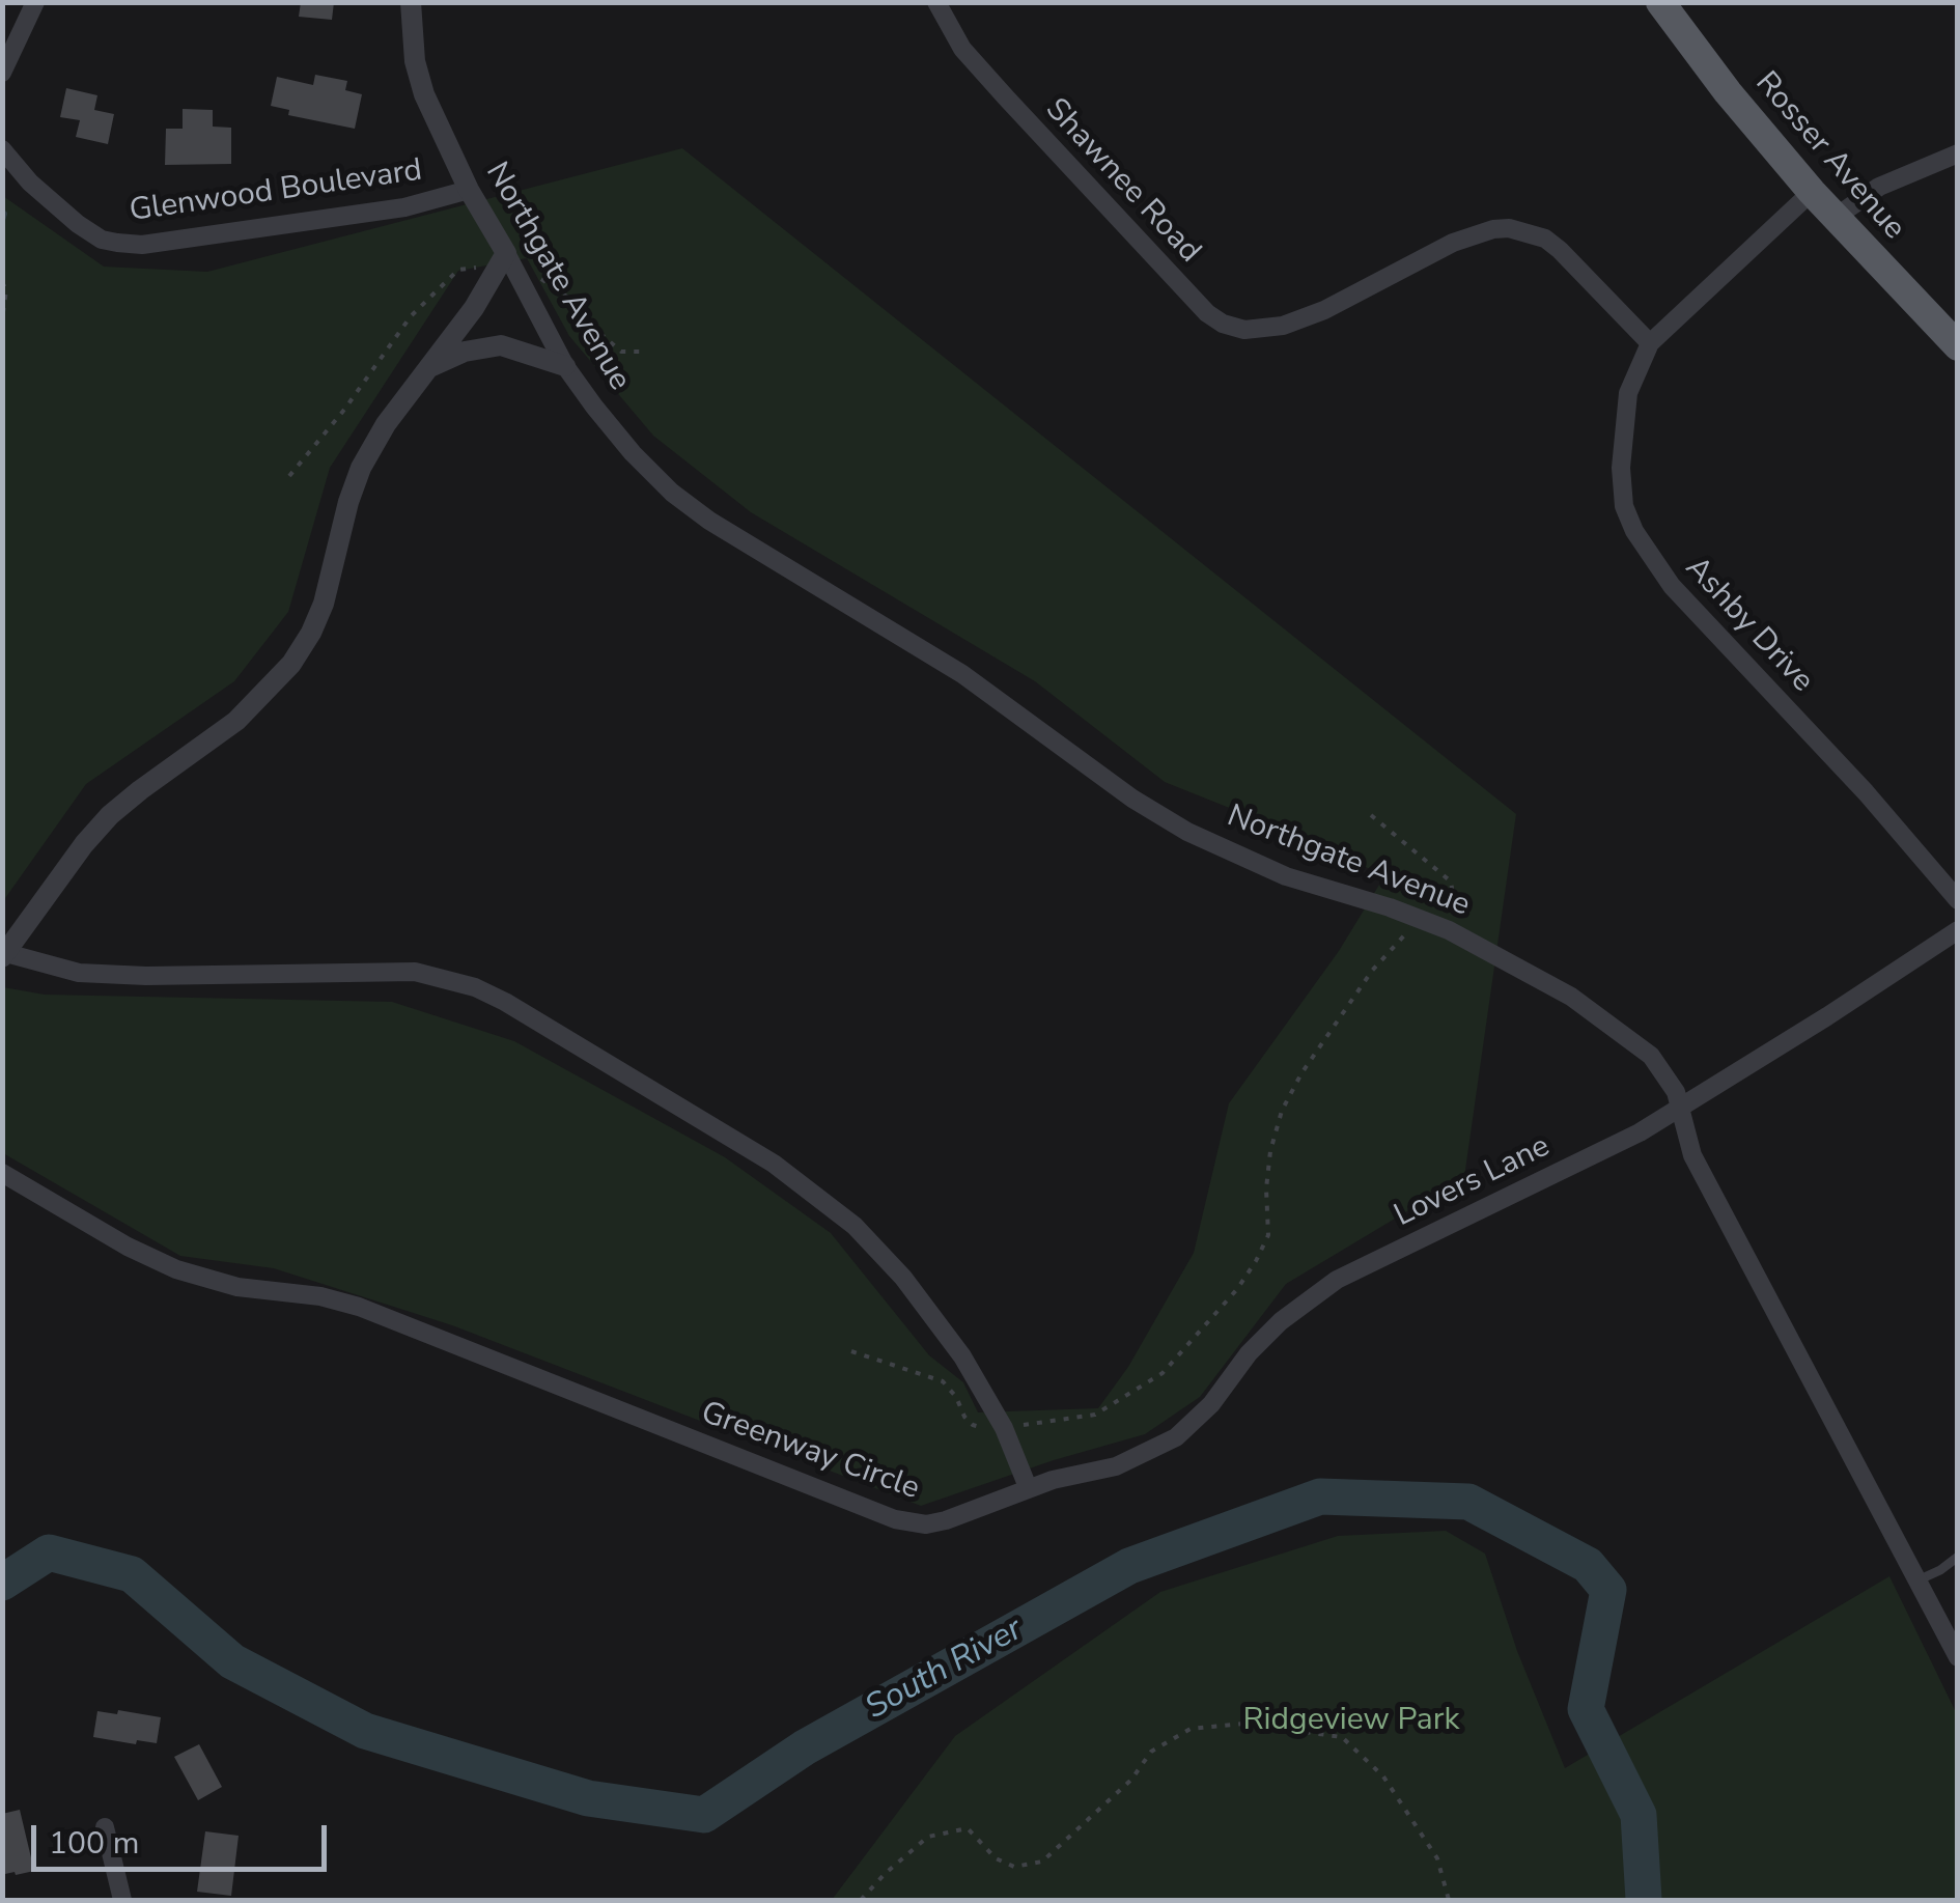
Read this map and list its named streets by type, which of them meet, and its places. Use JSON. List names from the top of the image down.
{
  "streets": {
    "main road": ["Rosser Avenue"],
    "street": [
      "Shawnee Road",
      "Glenwood Boulevard",
      "Northgate Avenue",
      "Ashby Drive",
      "Lovers Lane",
      "Greenway Circle"
    ]
  },
  "crossings": [
    ["Shawnee Road", "Ashby Drive"],
    ["Glenwood Boulevard", "Northgate Avenue"],
    ["Northgate Avenue", "Lovers Lane"],
    ["Lovers Lane", "Greenway Circle"]
  ],
  "water": ["South River"],
  "parks": ["Ridgeview Park"],
  "scale_bar": "100 m"
}
